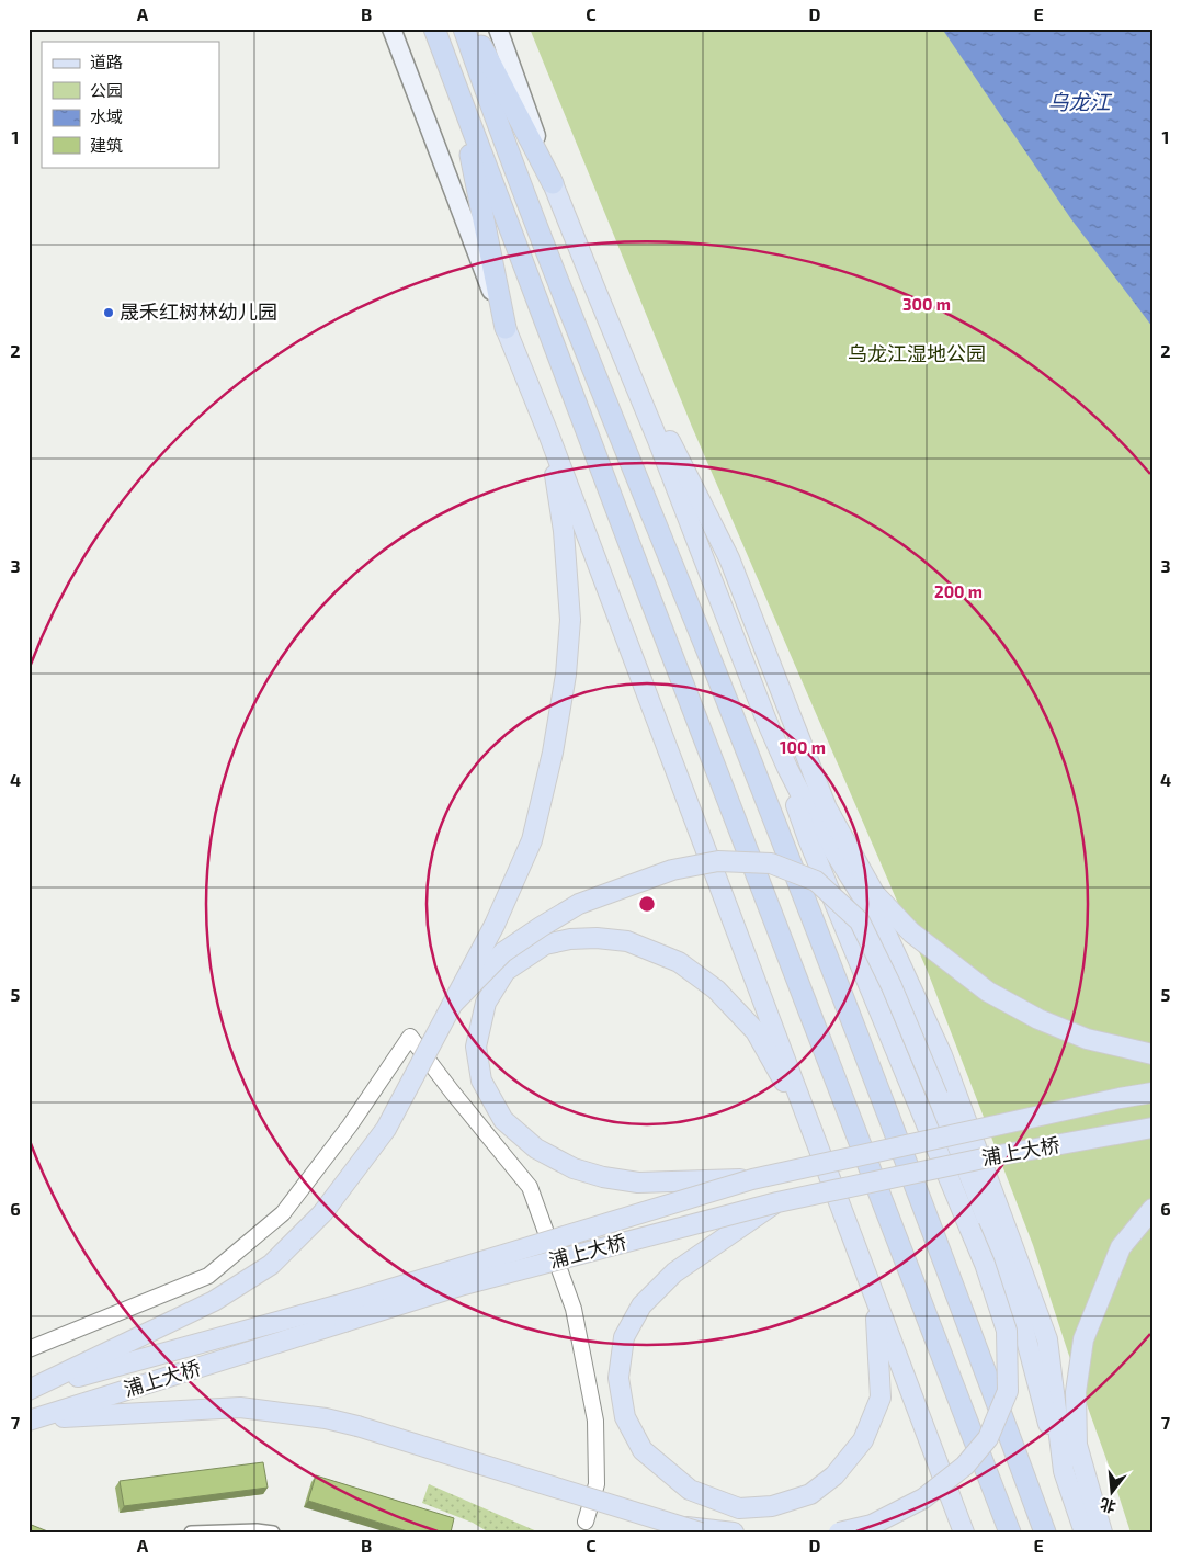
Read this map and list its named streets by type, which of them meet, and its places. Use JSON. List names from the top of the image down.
{
  "streets": {
    "main road": ["浦上大桥"]
  },
  "water": ["乌龙江"],
  "parks": ["乌龙江湿地公园"],
  "places": ["晟禾红树林幼儿园"],
  "legend": [
    "道路",
    "公园",
    "水域",
    "建筑"
  ],
  "north": "bottom",
  "grid": {
    "columns": [
      "A",
      "B",
      "C",
      "D",
      "E"
    ],
    "rows": [
      "1",
      "2",
      "3",
      "4",
      "5",
      "6",
      "7"
    ]
  },
  "rings": ["300 m", "200 m", "100 m"]
}
